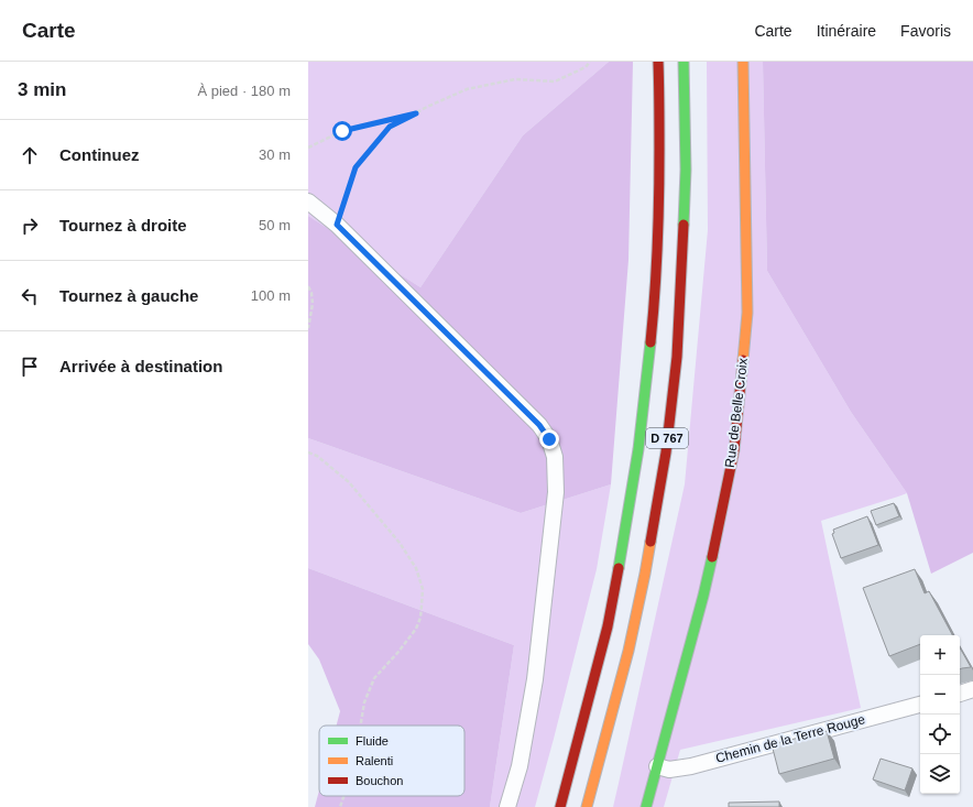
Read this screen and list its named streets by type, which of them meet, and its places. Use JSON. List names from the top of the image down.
{
  "streets": {
    "main road": ["Rue de Belle Croix", "D 767"],
    "street": ["Chemin de la Terre Rouge"]
  },
  "crossings": [
    ["Rue de Belle Croix", "Chemin de la Terre Rouge"]
  ],
  "legend": ["Fluide", "Ralenti", "Bouchon"],
  "page": {
    "header": "Carte",
    "nav": ["Carte", "Itinéraire", "Favoris"],
    "heading": ["3 min", "À pied · 180 m"],
    "list": [
      ["Continuez", "30 m"],
      ["Tournez à droite", "50 m"],
      ["Tournez à gauche", "100 m"],
      "Arrivée à destination"
    ],
    "map_buttons": ["+", "−"]
  }
}
